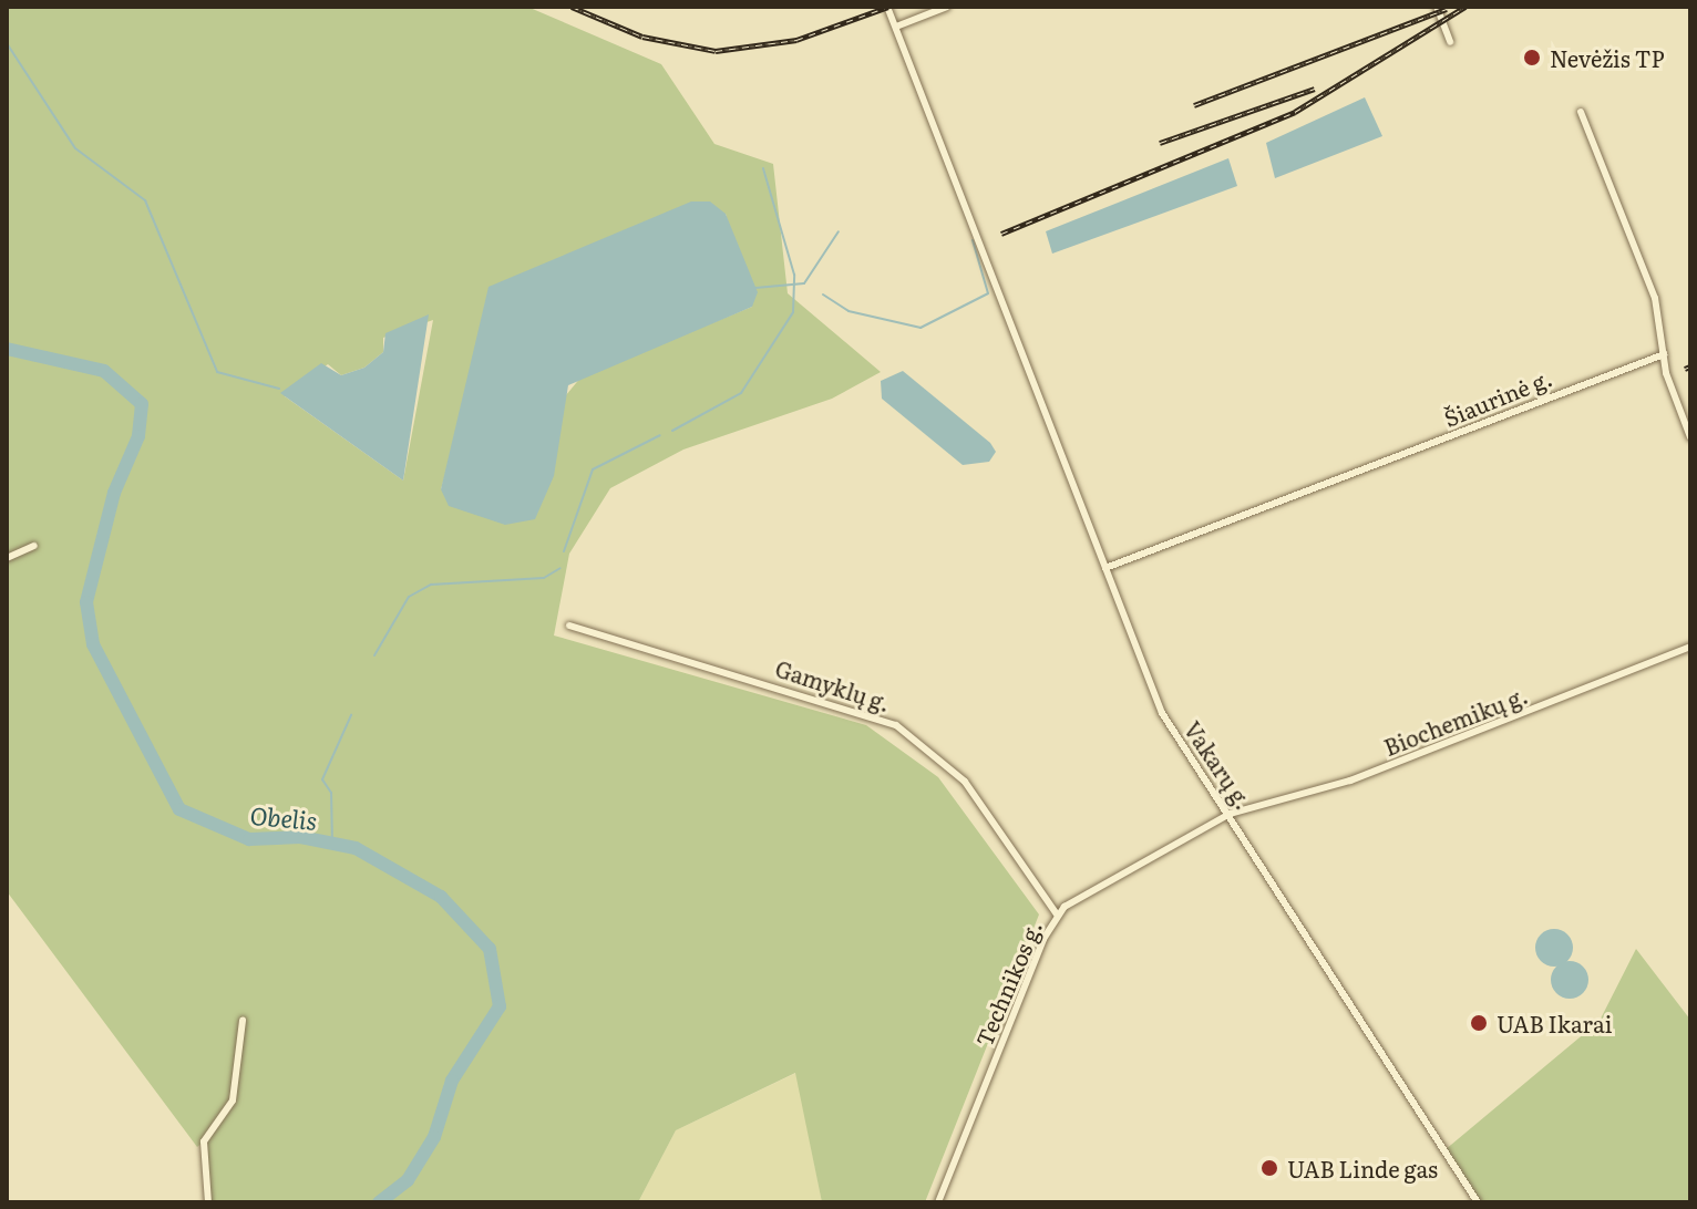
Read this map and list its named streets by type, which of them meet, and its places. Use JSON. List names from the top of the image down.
{
  "streets": {
    "street": [
      "Šiaurinė g.",
      "Gamyklų g.",
      "Biochemikų g.",
      "Vakarų g.",
      "Technikos g."
    ]
  },
  "crossings": [
    ["Šiaurinė g.", "Vakarų g."],
    ["Gamyklų g.", "Technikos g."],
    ["Biochemikų g.", "Vakarų g."],
    ["Biochemikų g.", "Technikos g."],
    ["Vakarų g.", "Technikos g."]
  ],
  "water": ["Obelis"],
  "places": ["Nevėžis TP", "UAB Ikarai", "UAB Linde gas"]
}
